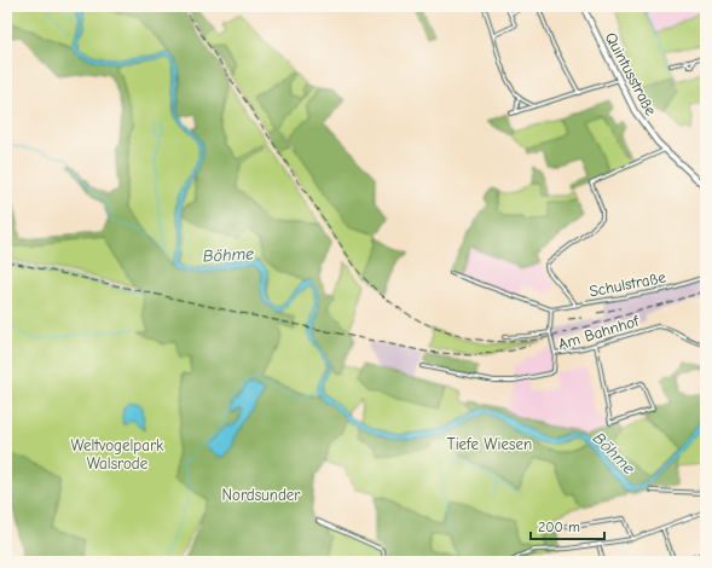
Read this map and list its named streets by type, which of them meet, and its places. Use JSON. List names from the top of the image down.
{
  "streets": {
    "main road": ["Quintusstraße"],
    "street": ["Schulstraße", "Am Bahnhof"]
  },
  "water": ["Böhme"],
  "parks": ["Tiefe Wiesen", "Weltvogelpark Walsrode", "Nordsunder"],
  "scale_bar": "200 m"
}
